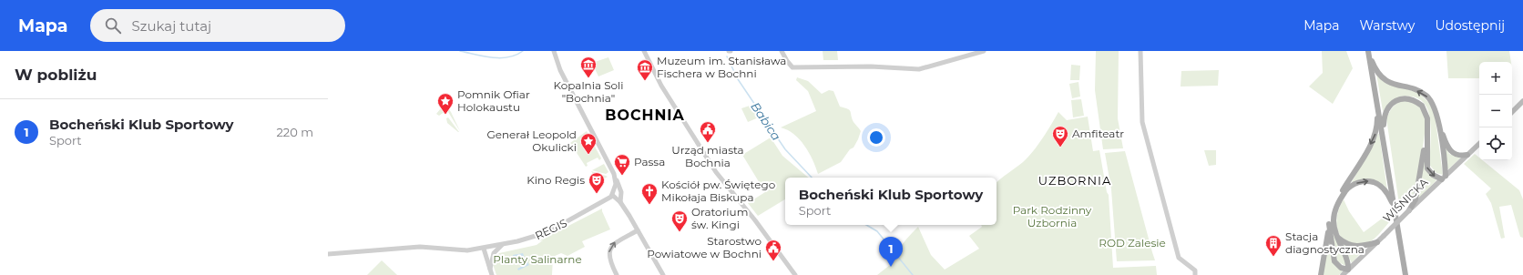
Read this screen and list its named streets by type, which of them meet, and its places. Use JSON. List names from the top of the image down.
{
  "streets": {
    "main road": ["WIŚNICKA"],
    "street": ["REGIS"]
  },
  "districts": ["BOCHNIA", "UZBORNIA"],
  "water": ["Babica"],
  "parks": ["Park Rodzinny Uzbornia", "ROD Zalesie", "Planty Salinarne"],
  "places": {
    "museum": ["Kopalnia Soli \"Bochnia\"", "Muzeum im. Stanisława Fischera w Bochni"],
    "place": ["Pomnik Ofiar Holokaustu", "Generał Leopold Okulicki"],
    "public building": ["Urząd miasta Bochnia", "Starostwo Powiatowe w Bochni"],
    "theatre": ["Amfiteatr", "Kino Regis", "Oratorium św. Kingi"],
    "supermarket": ["Passa"],
    "church": ["Kościół pw. Świętego Mikołaja Biskupa"],
    "building": ["Stacja diagnostyczna"]
  },
  "page": {
    "header": "Mapa",
    "search": "Szukaj tutaj",
    "nav": ["Mapa", "Warstwy", "Udostępnij"],
    "heading": "W pobliżu",
    "map_buttons": ["+", "−"],
    "list": [
      {
        "mark": "1",
        "name": "Bocheński Klub Sportowy",
        "note": "Sport",
        "value": "220 m"
      }
    ],
    "popup": ["Bocheński Klub Sportowy", "Sport"],
    "pins": "1"
  }
}
